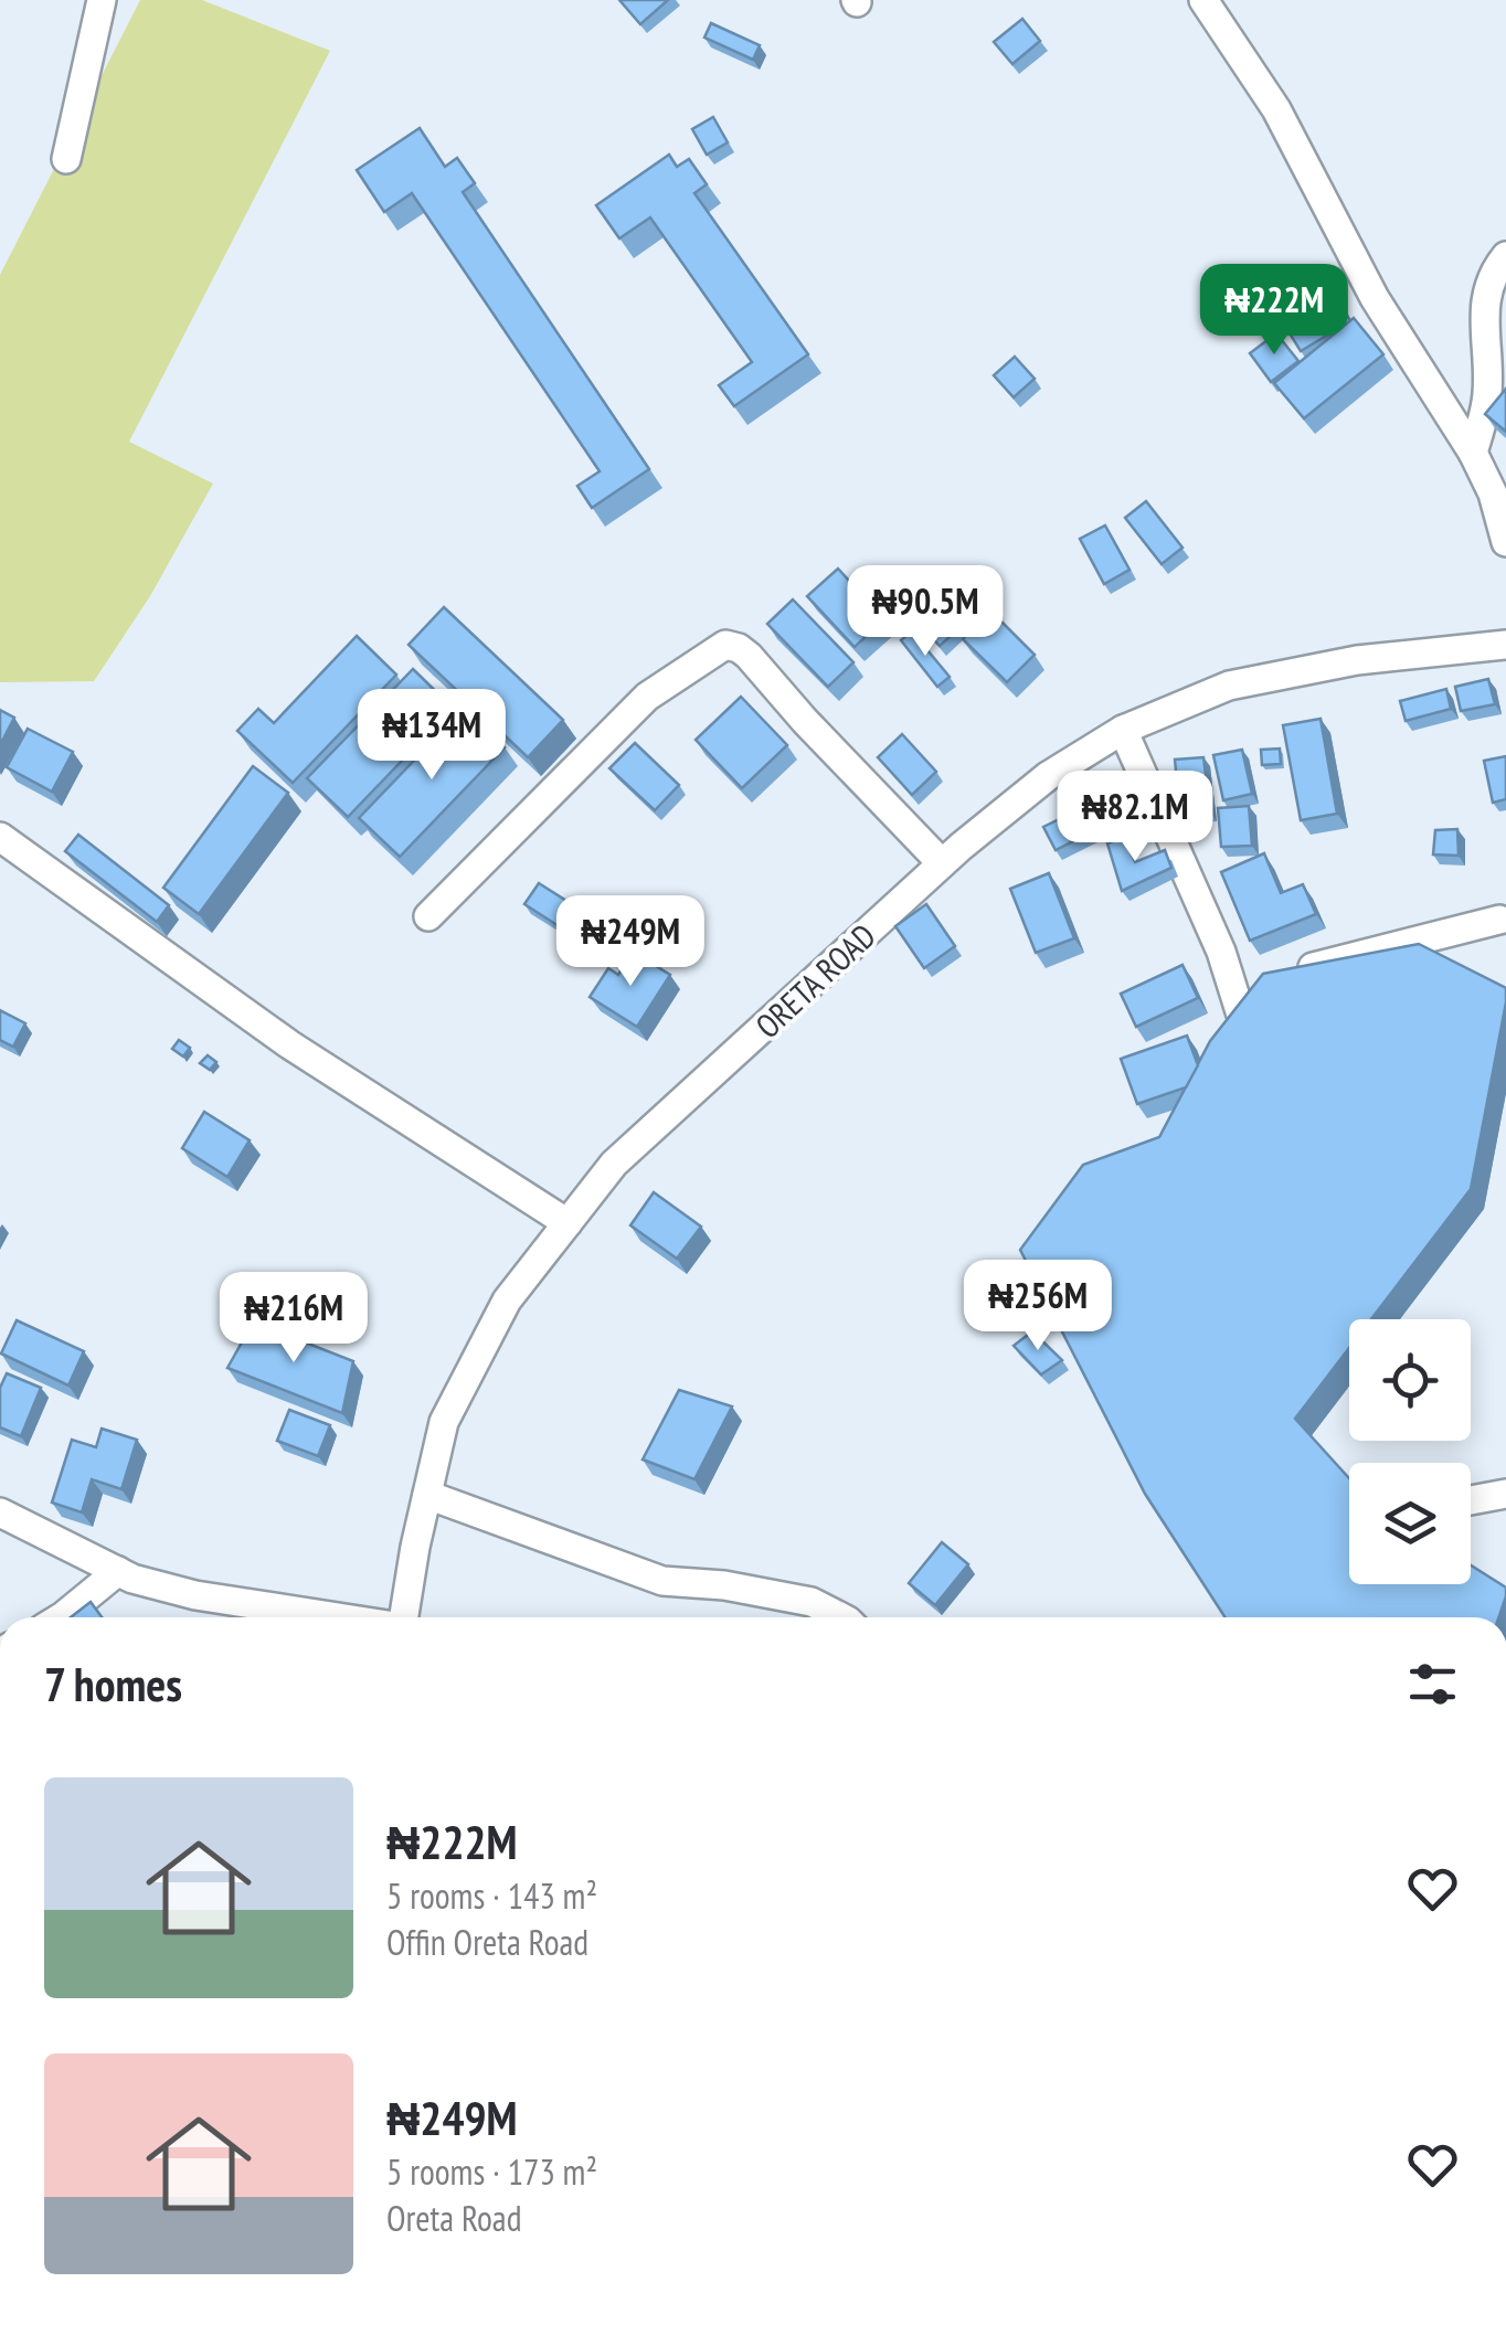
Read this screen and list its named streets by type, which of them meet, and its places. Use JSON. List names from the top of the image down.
{
  "streets": {
    "street": ["ORETA ROAD"]
  },
  "page": {
    "price": [
      "₦222M",
      "₦90.5M",
      "₦134M",
      "₦82.1M",
      "₦249M",
      "₦256M",
      "₦216M"
    ],
    "heading": "7 homes",
    "list": [
      {
        "name": "₦222M",
        "note": "5 rooms · 143 m² · Offin Oreta Road"
      },
      {
        "name": "₦249M",
        "note": "5 rooms · 173 m² · Oreta Road"
      }
    ]
  }
}
